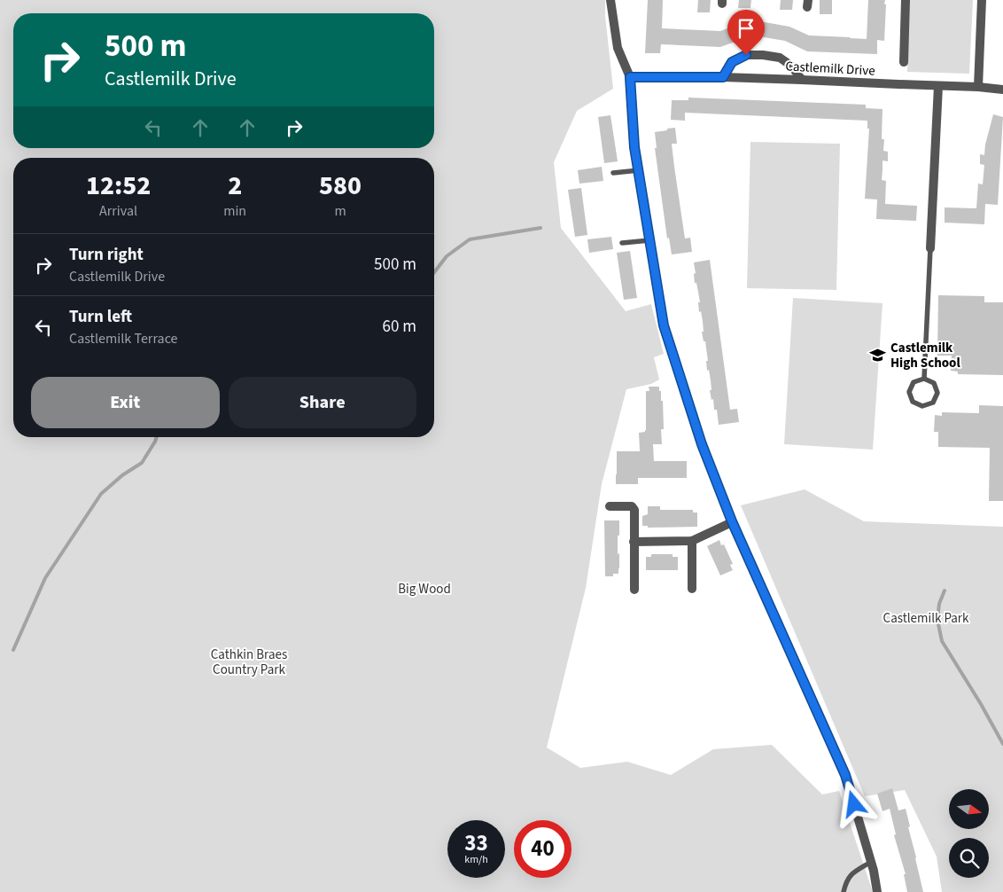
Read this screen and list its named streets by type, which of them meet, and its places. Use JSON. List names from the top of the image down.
{
  "streets": {
    "street": ["Castlemilk Drive"]
  },
  "parks": ["Big Wood", "Castlemilk Park", "Cathkin Braes Country Park"],
  "places": {
    "school or university": ["Castlemilk High School"]
  },
  "north": "right",
  "page": {
    "turn": ["500 m", "Castlemilk Drive"],
    "eta": [
      "12:52",
      "Arrival",
      "2",
      "min",
      "580",
      "m"
    ],
    "list": [
      {
        "name": "Turn right",
        "note": "Castlemilk Drive",
        "value": "500 m"
      },
      {
        "name": "Turn left",
        "note": "Castlemilk Terrace",
        "value": "60 m"
      }
    ],
    "buttons": ["Exit", "Share"],
    "speed": "33 km/h",
    "limit": "40"
  }
}
